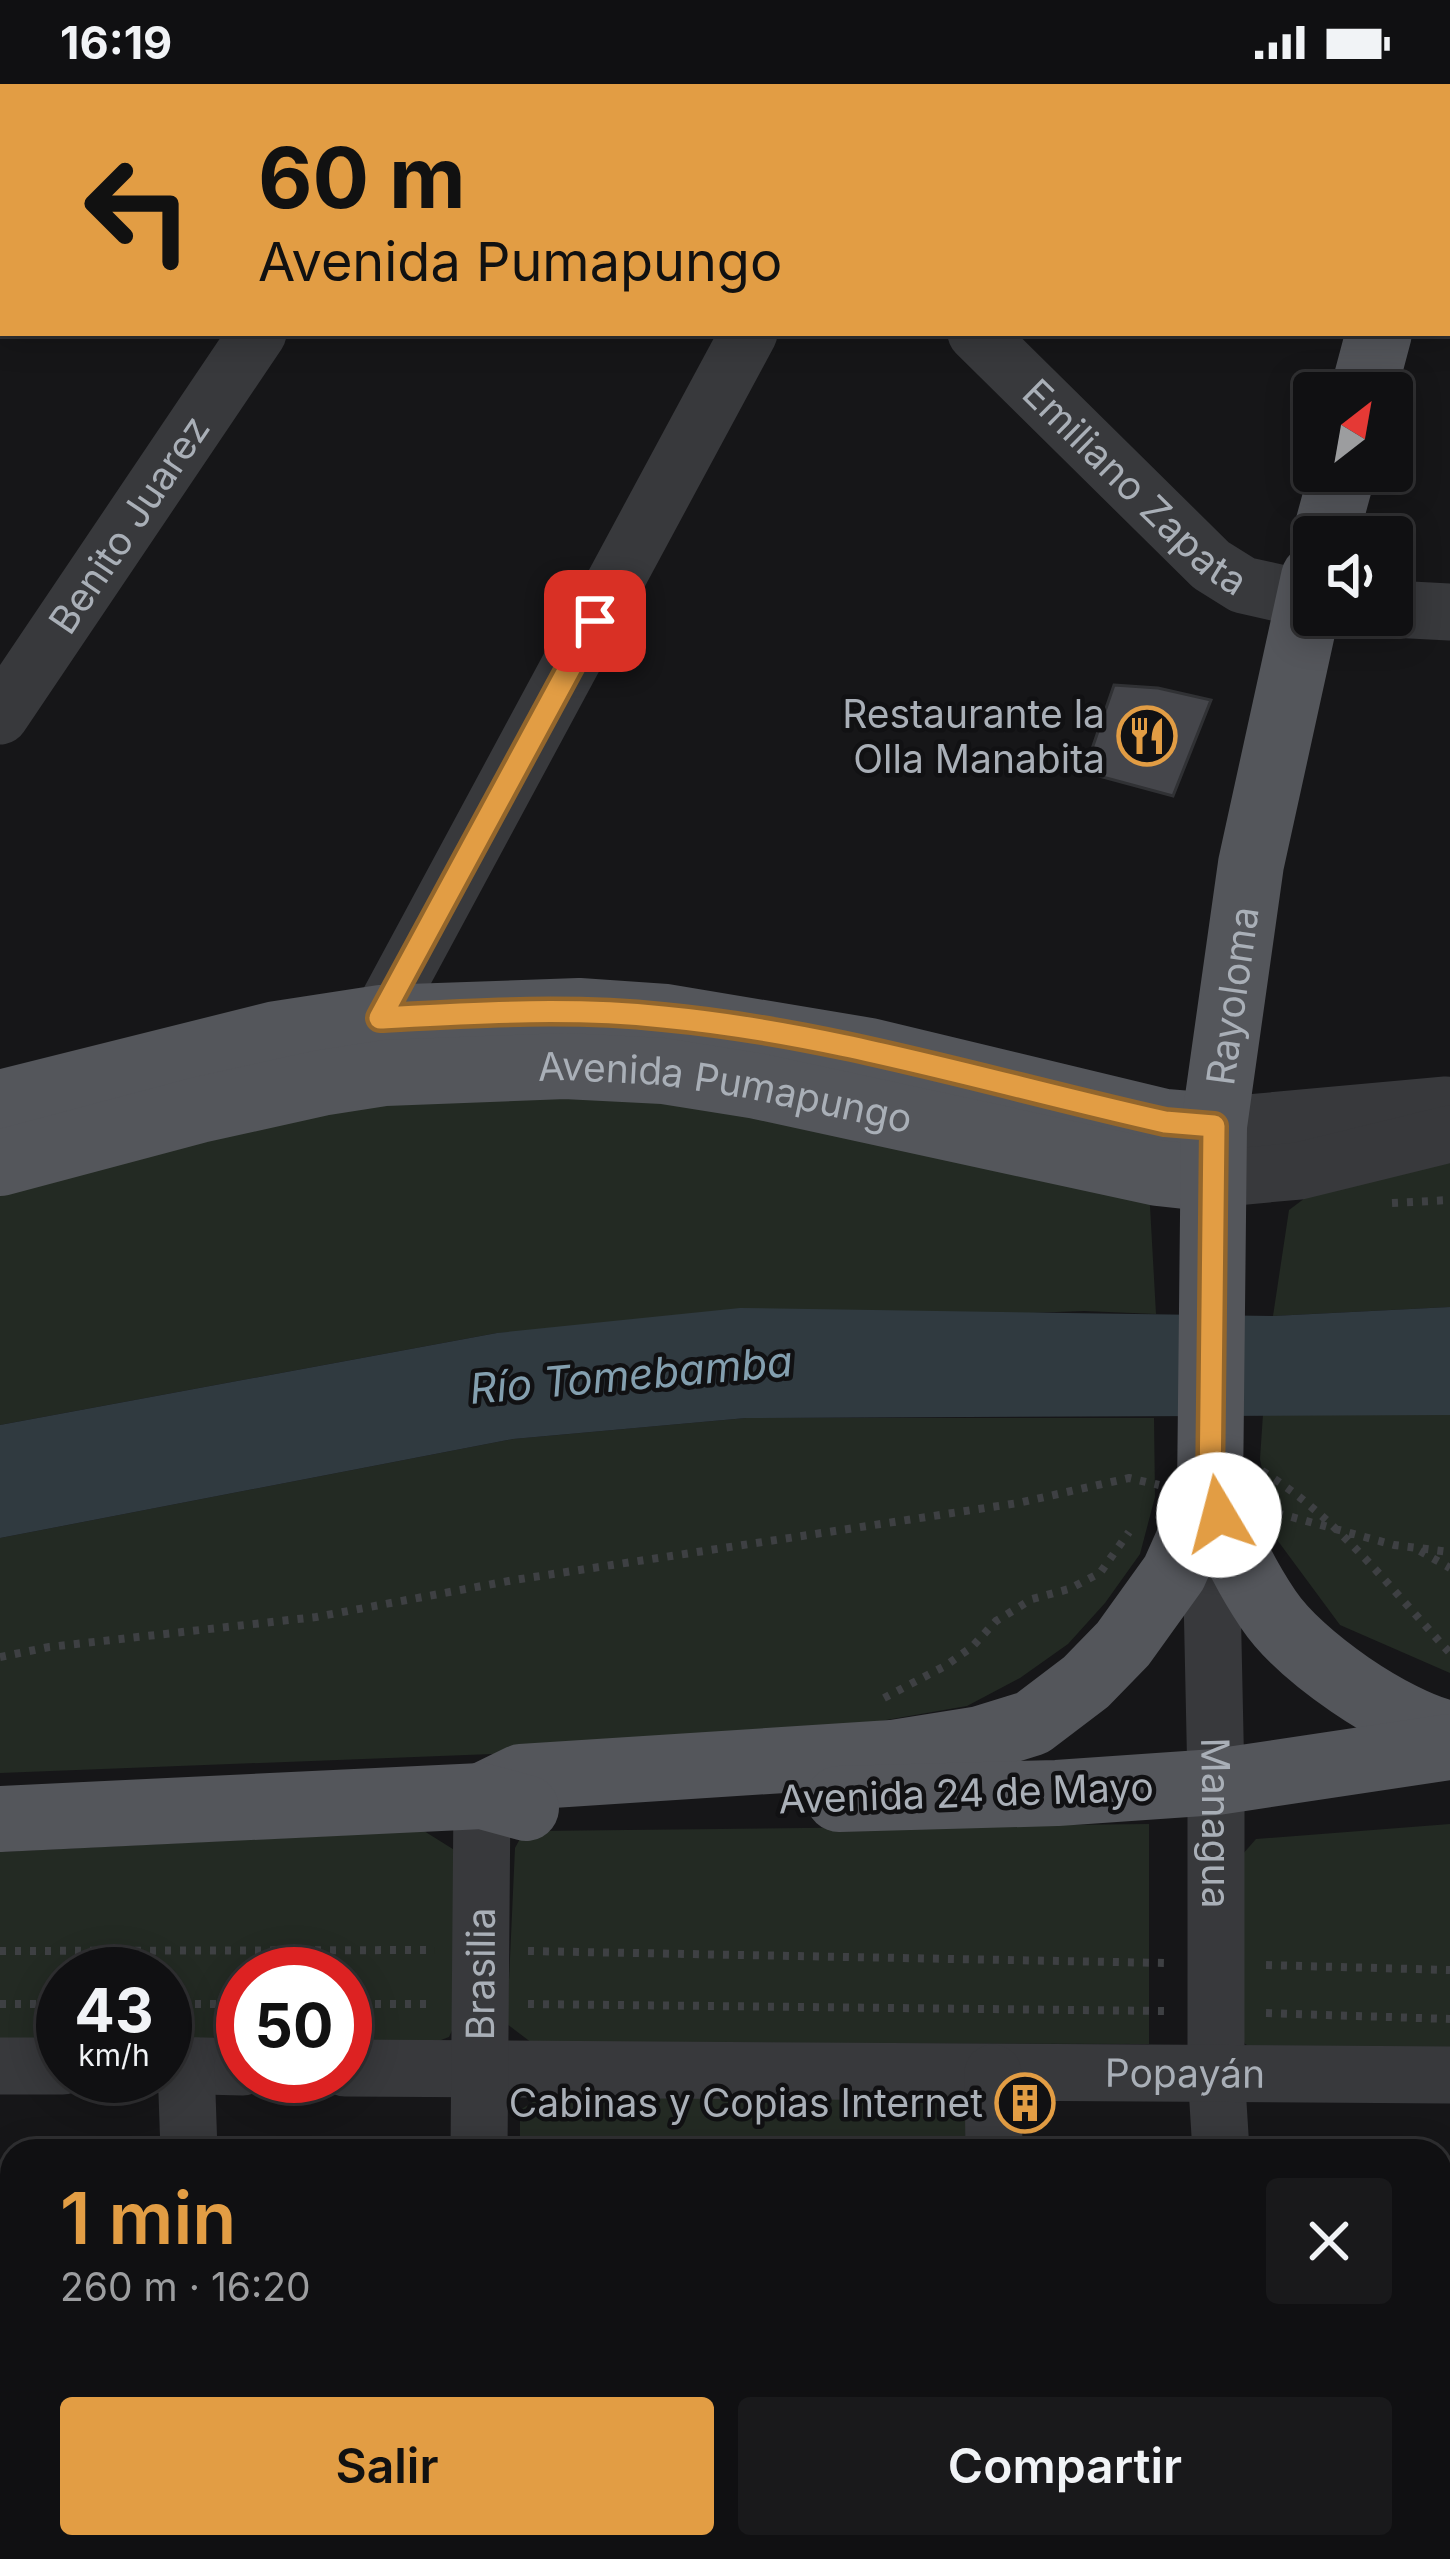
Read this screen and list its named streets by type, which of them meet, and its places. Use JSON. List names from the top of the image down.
{
  "streets": {
    "main road": ["Rayoloma", "Avenida Pumapungo", "Avenida 24 de Mayo"],
    "street": [
      "Emiliano Zapata",
      "Benito Juarez",
      "Managua",
      "Brasilia",
      "Popayán"
    ]
  },
  "crossings": [
    ["Rayoloma", "Avenida Pumapungo"],
    ["Rayoloma", "Avenida 24 de Mayo"],
    ["Rayoloma", "Managua"],
    ["Avenida 24 de Mayo", "Managua"],
    ["Avenida 24 de Mayo", "Brasilia"],
    ["Managua", "Popayán"],
    ["Brasilia", "Popayán"]
  ],
  "water": ["Río Tomebamba"],
  "places": {
    "restaurant": ["Restaurante la Olla Manabita"],
    "building": ["Cabinas y Copias Internet"]
  },
  "north": "top right",
  "page": {
    "status": "16:19",
    "turn": ["60 m", "Avenida Pumapungo"],
    "speed": "43 km/h",
    "limit": "50",
    "heading": ["1 min", "260 m · 16:20"],
    "buttons": ["Salir", "Compartir"]
  }
}
